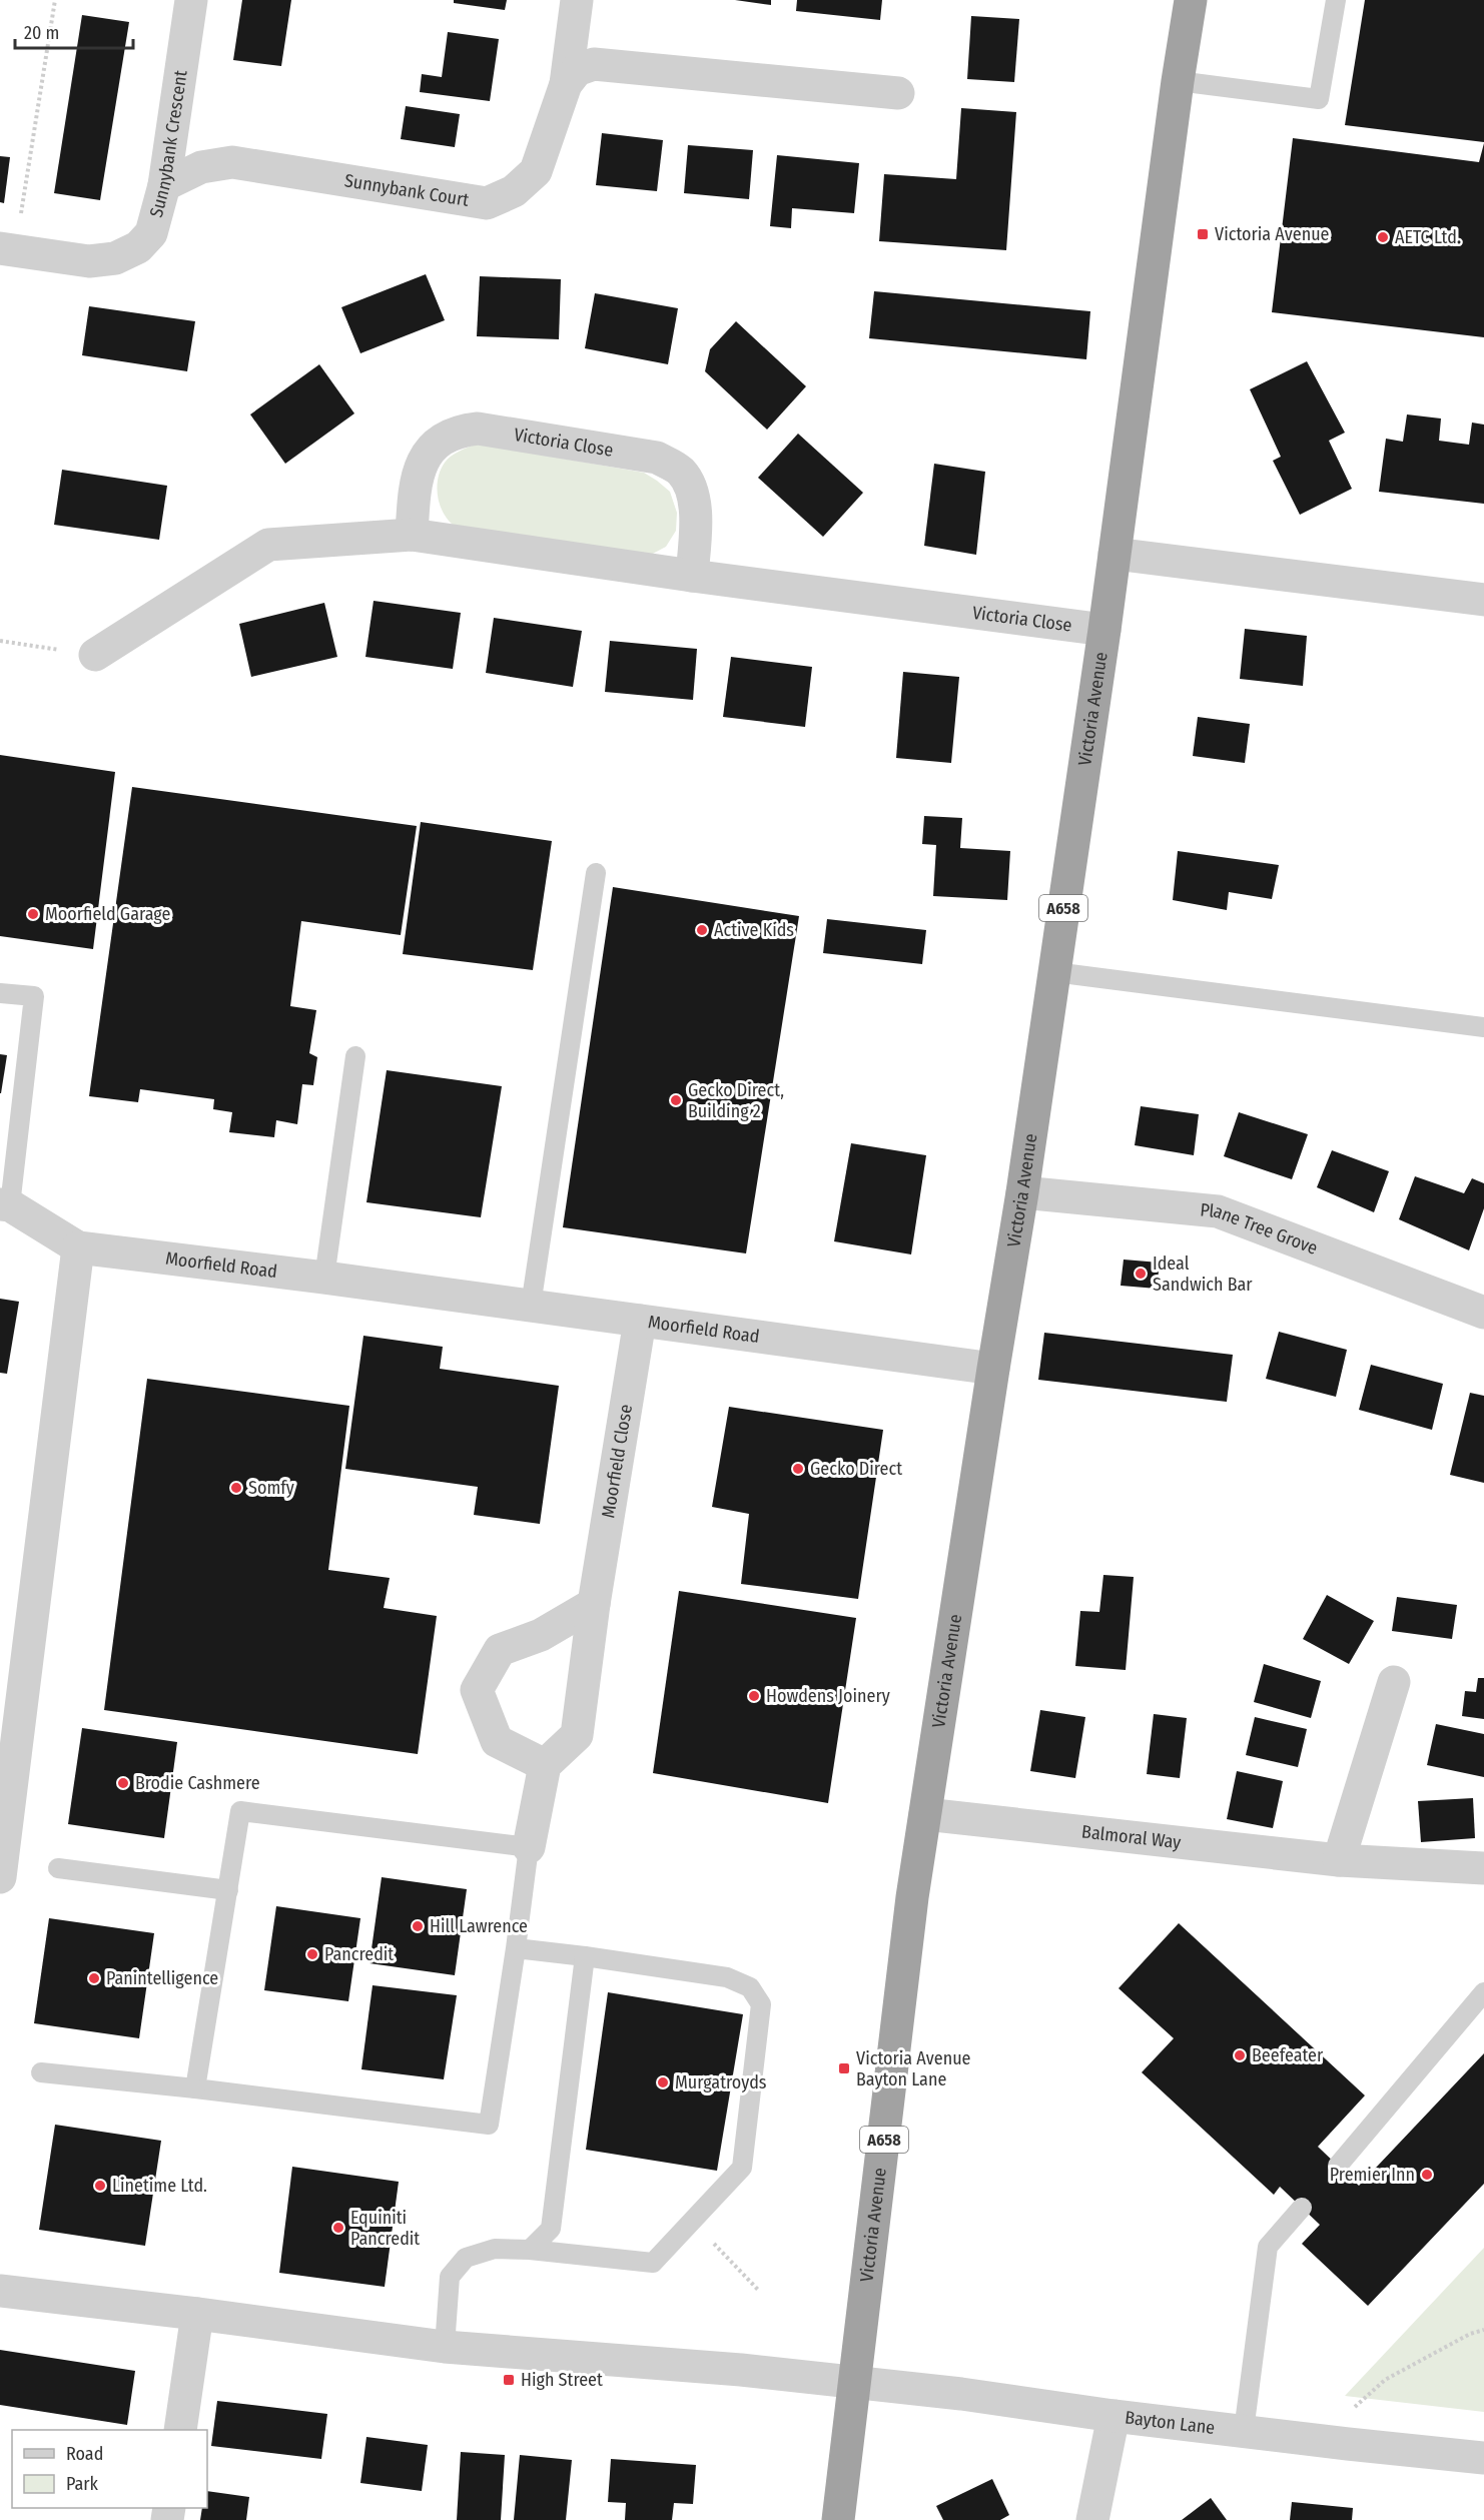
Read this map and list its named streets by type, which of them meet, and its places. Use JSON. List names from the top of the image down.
{
  "streets": {
    "highway": ["Victoria Avenue", "A658"],
    "street": [
      "Sunnybank Crescent",
      "Sunnybank Court",
      "Victoria Close",
      "Plane Tree Grove",
      "Moorfield Road",
      "Moorfield Close",
      "Balmoral Way",
      "Bayton Lane"
    ]
  },
  "crossings": [
    ["Sunnybank Crescent", "Sunnybank Court"],
    ["Victoria Close", "Victoria Avenue"],
    ["Victoria Avenue", "A658"],
    ["Victoria Avenue", "Plane Tree Grove"],
    ["Victoria Avenue", "Moorfield Road"],
    ["Victoria Avenue", "Balmoral Way"],
    ["Victoria Avenue", "Bayton Lane"],
    ["A658", "Bayton Lane"],
    ["Moorfield Road", "Moorfield Close"]
  ],
  "places": {
    "transit": ["Victoria Avenue", "Victoria Avenue Bayton Lane", "High Street"],
    "other": [
      "AETC Ltd.",
      "Moorfield Garage",
      "Active Kids",
      "Gecko Direct, Building 2",
      "Ideal Sandwich Bar",
      "Gecko Direct",
      "Somfy",
      "Howdens Joinery",
      "Brodie Cashmere",
      "Hill Lawrence",
      "Pancredit",
      "Panintelligence",
      "Beefeater",
      "Murgatroyds",
      "Premier Inn",
      "Linetime Ltd.",
      "Equiniti Pancredit"
    ]
  },
  "legend": ["Road", "Park"],
  "scale_bar": "20 m"
}
